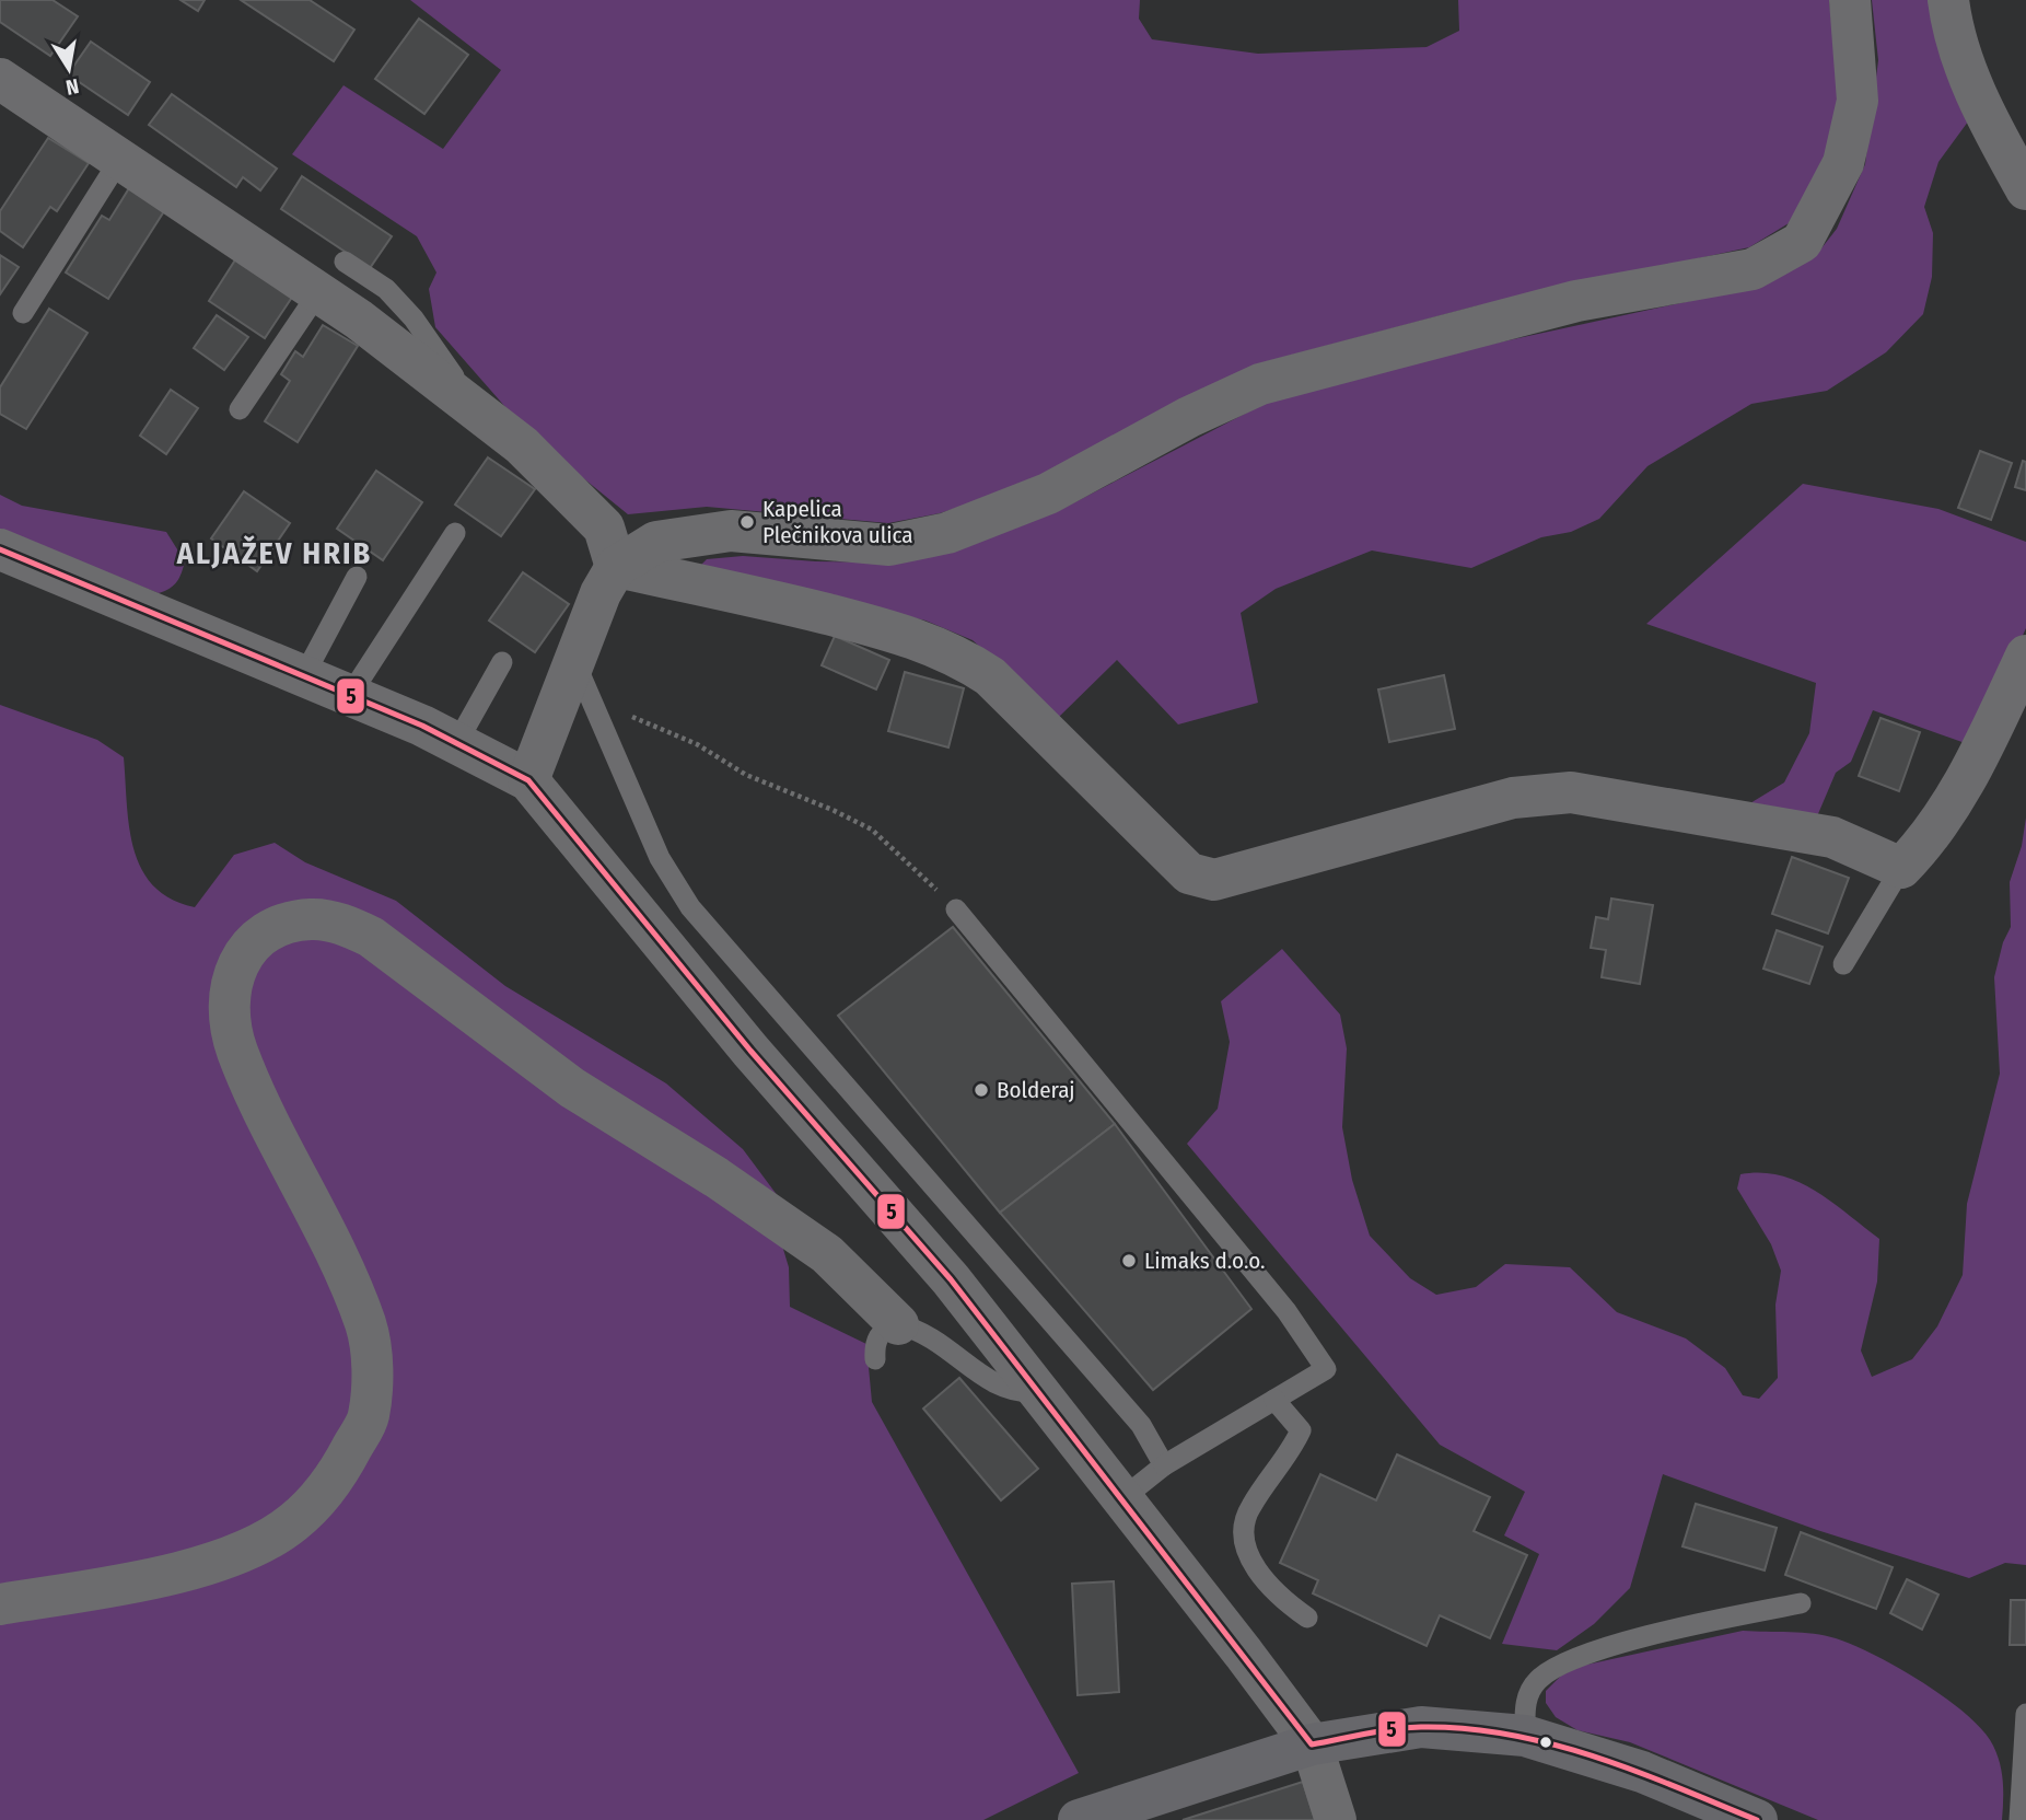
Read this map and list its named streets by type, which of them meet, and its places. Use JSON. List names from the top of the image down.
{
  "districts": ["ALJAŽEV HRIB"],
  "places": ["Kapelica Plečnikova ulica", "Bolderaj", "Limaks d.o.o."],
  "lines": ["transit line 5"],
  "north": "bottom"
}
